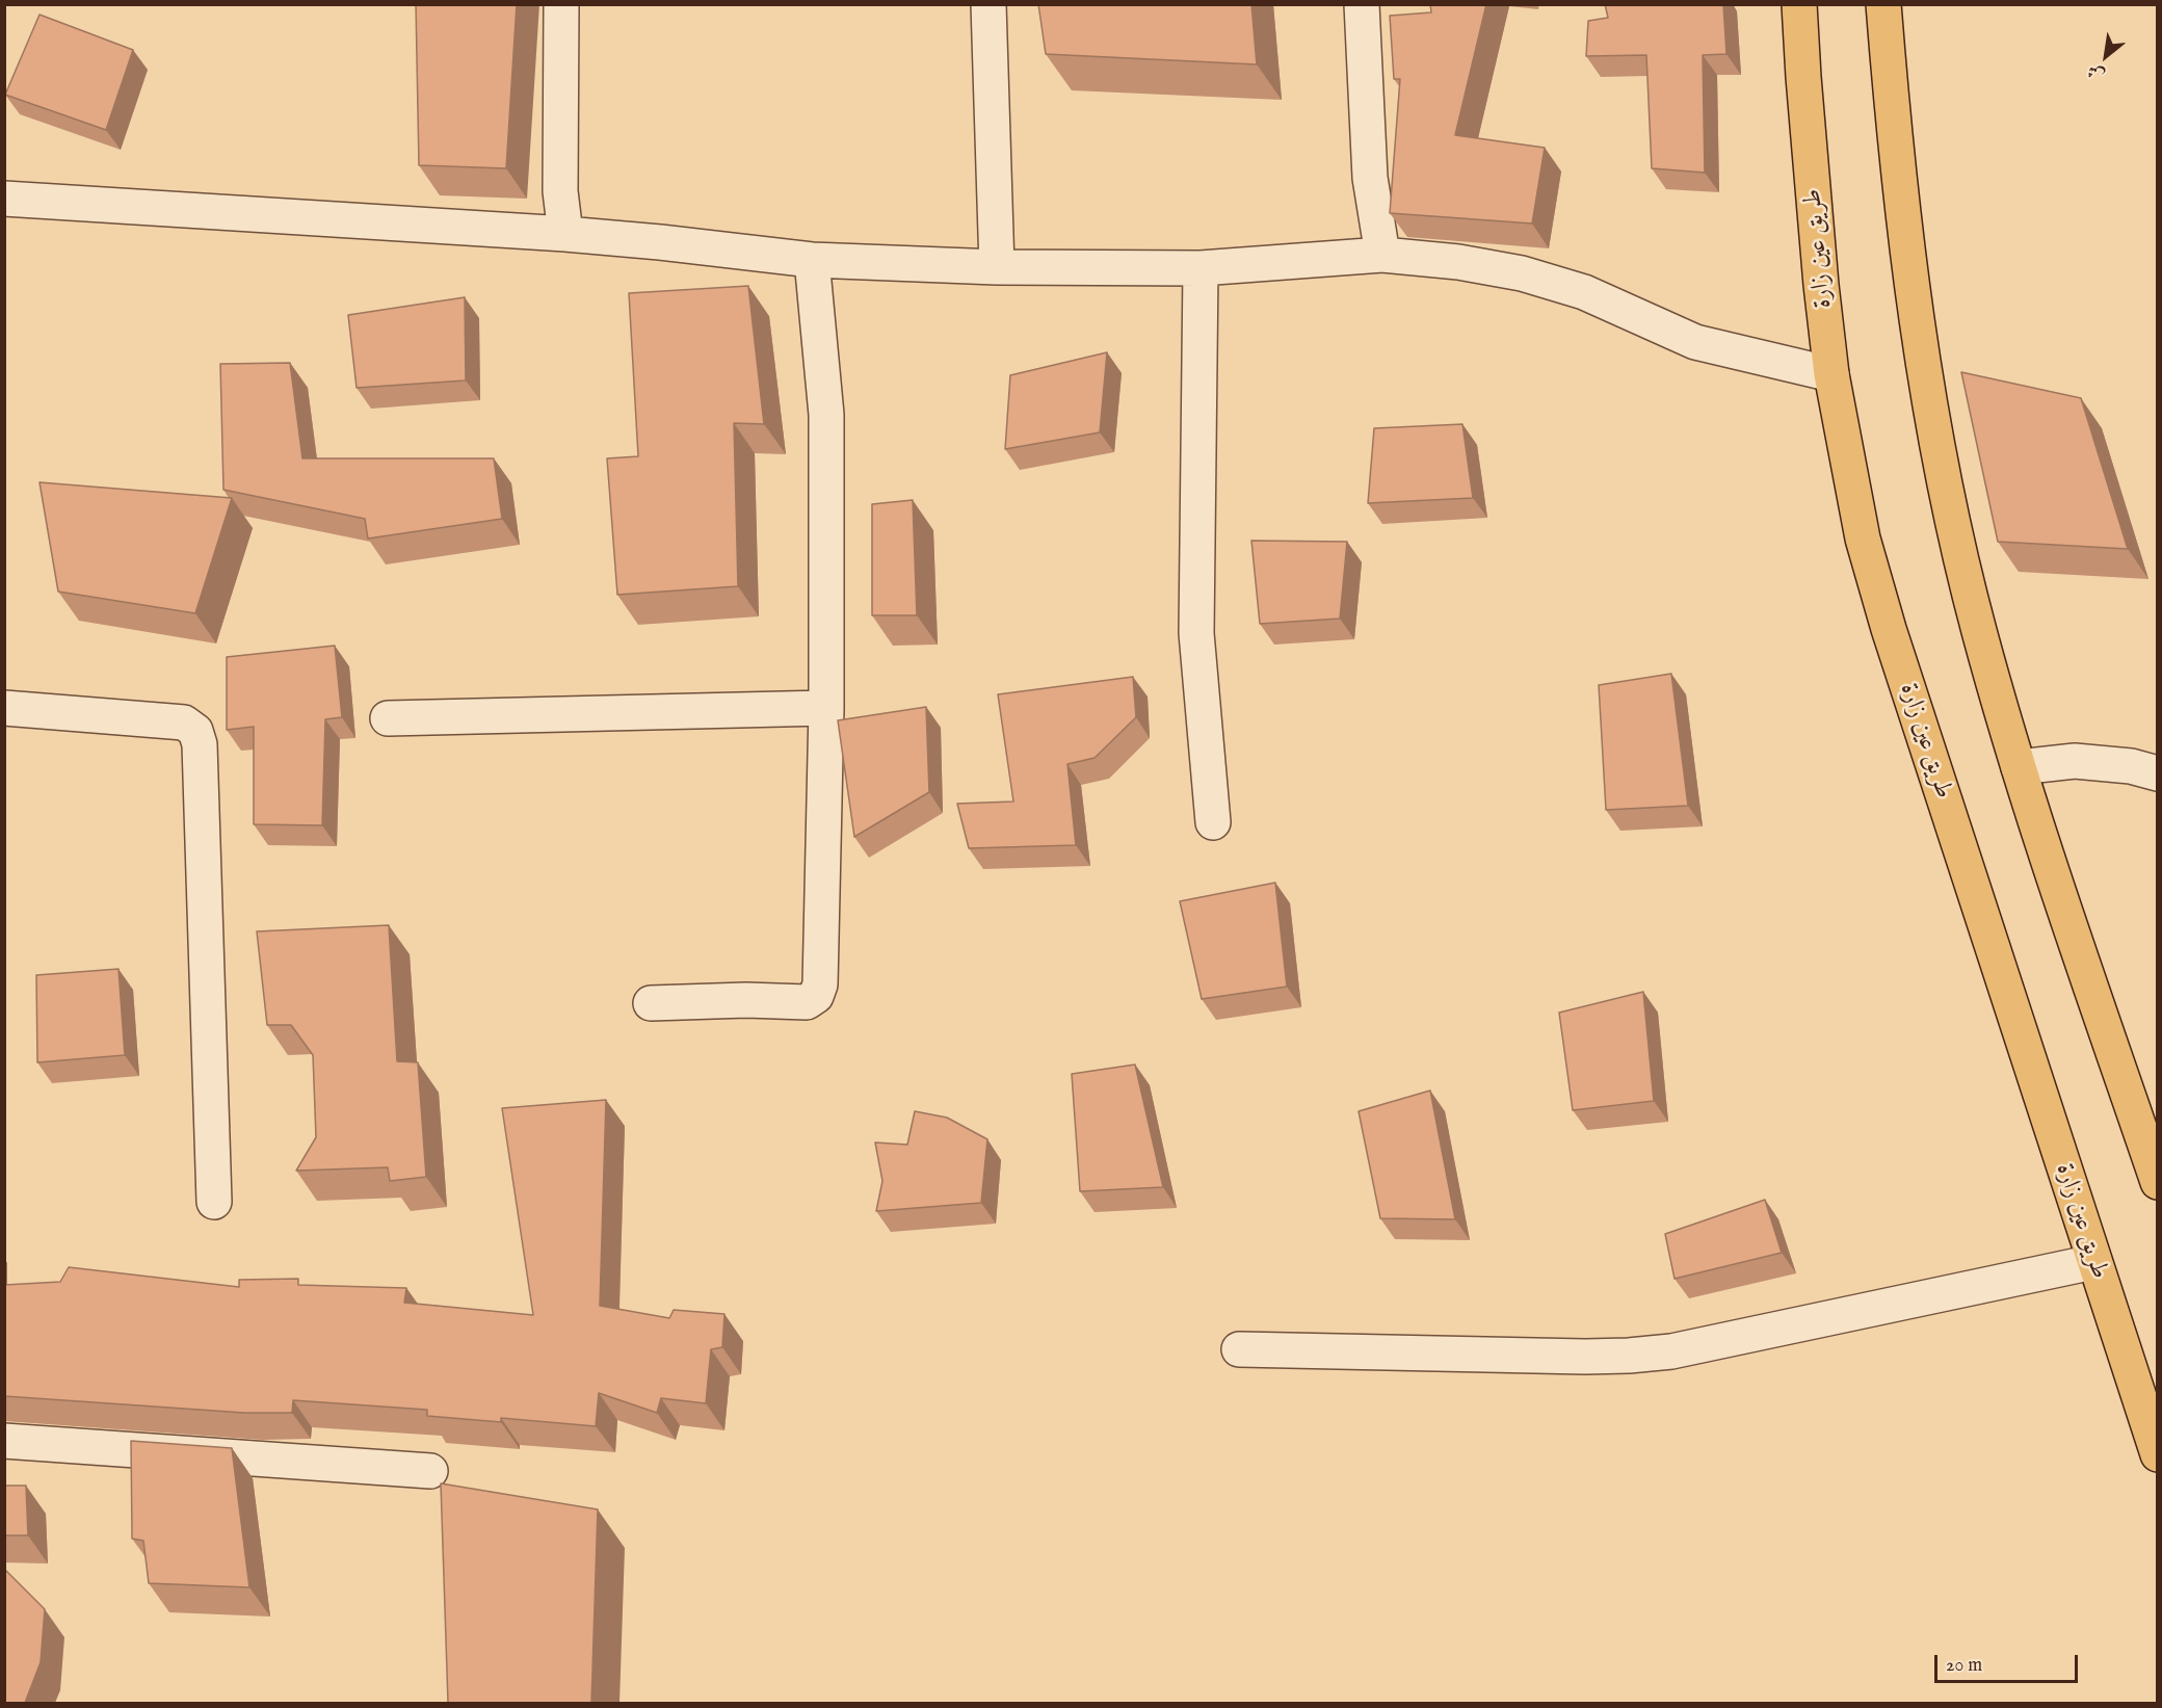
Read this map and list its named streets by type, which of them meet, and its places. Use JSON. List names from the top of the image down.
{
  "streets": {
    "main road": ["طريق عين زارة"]
  },
  "scale_bar": "20 m",
  "north": "bottom left"
}
